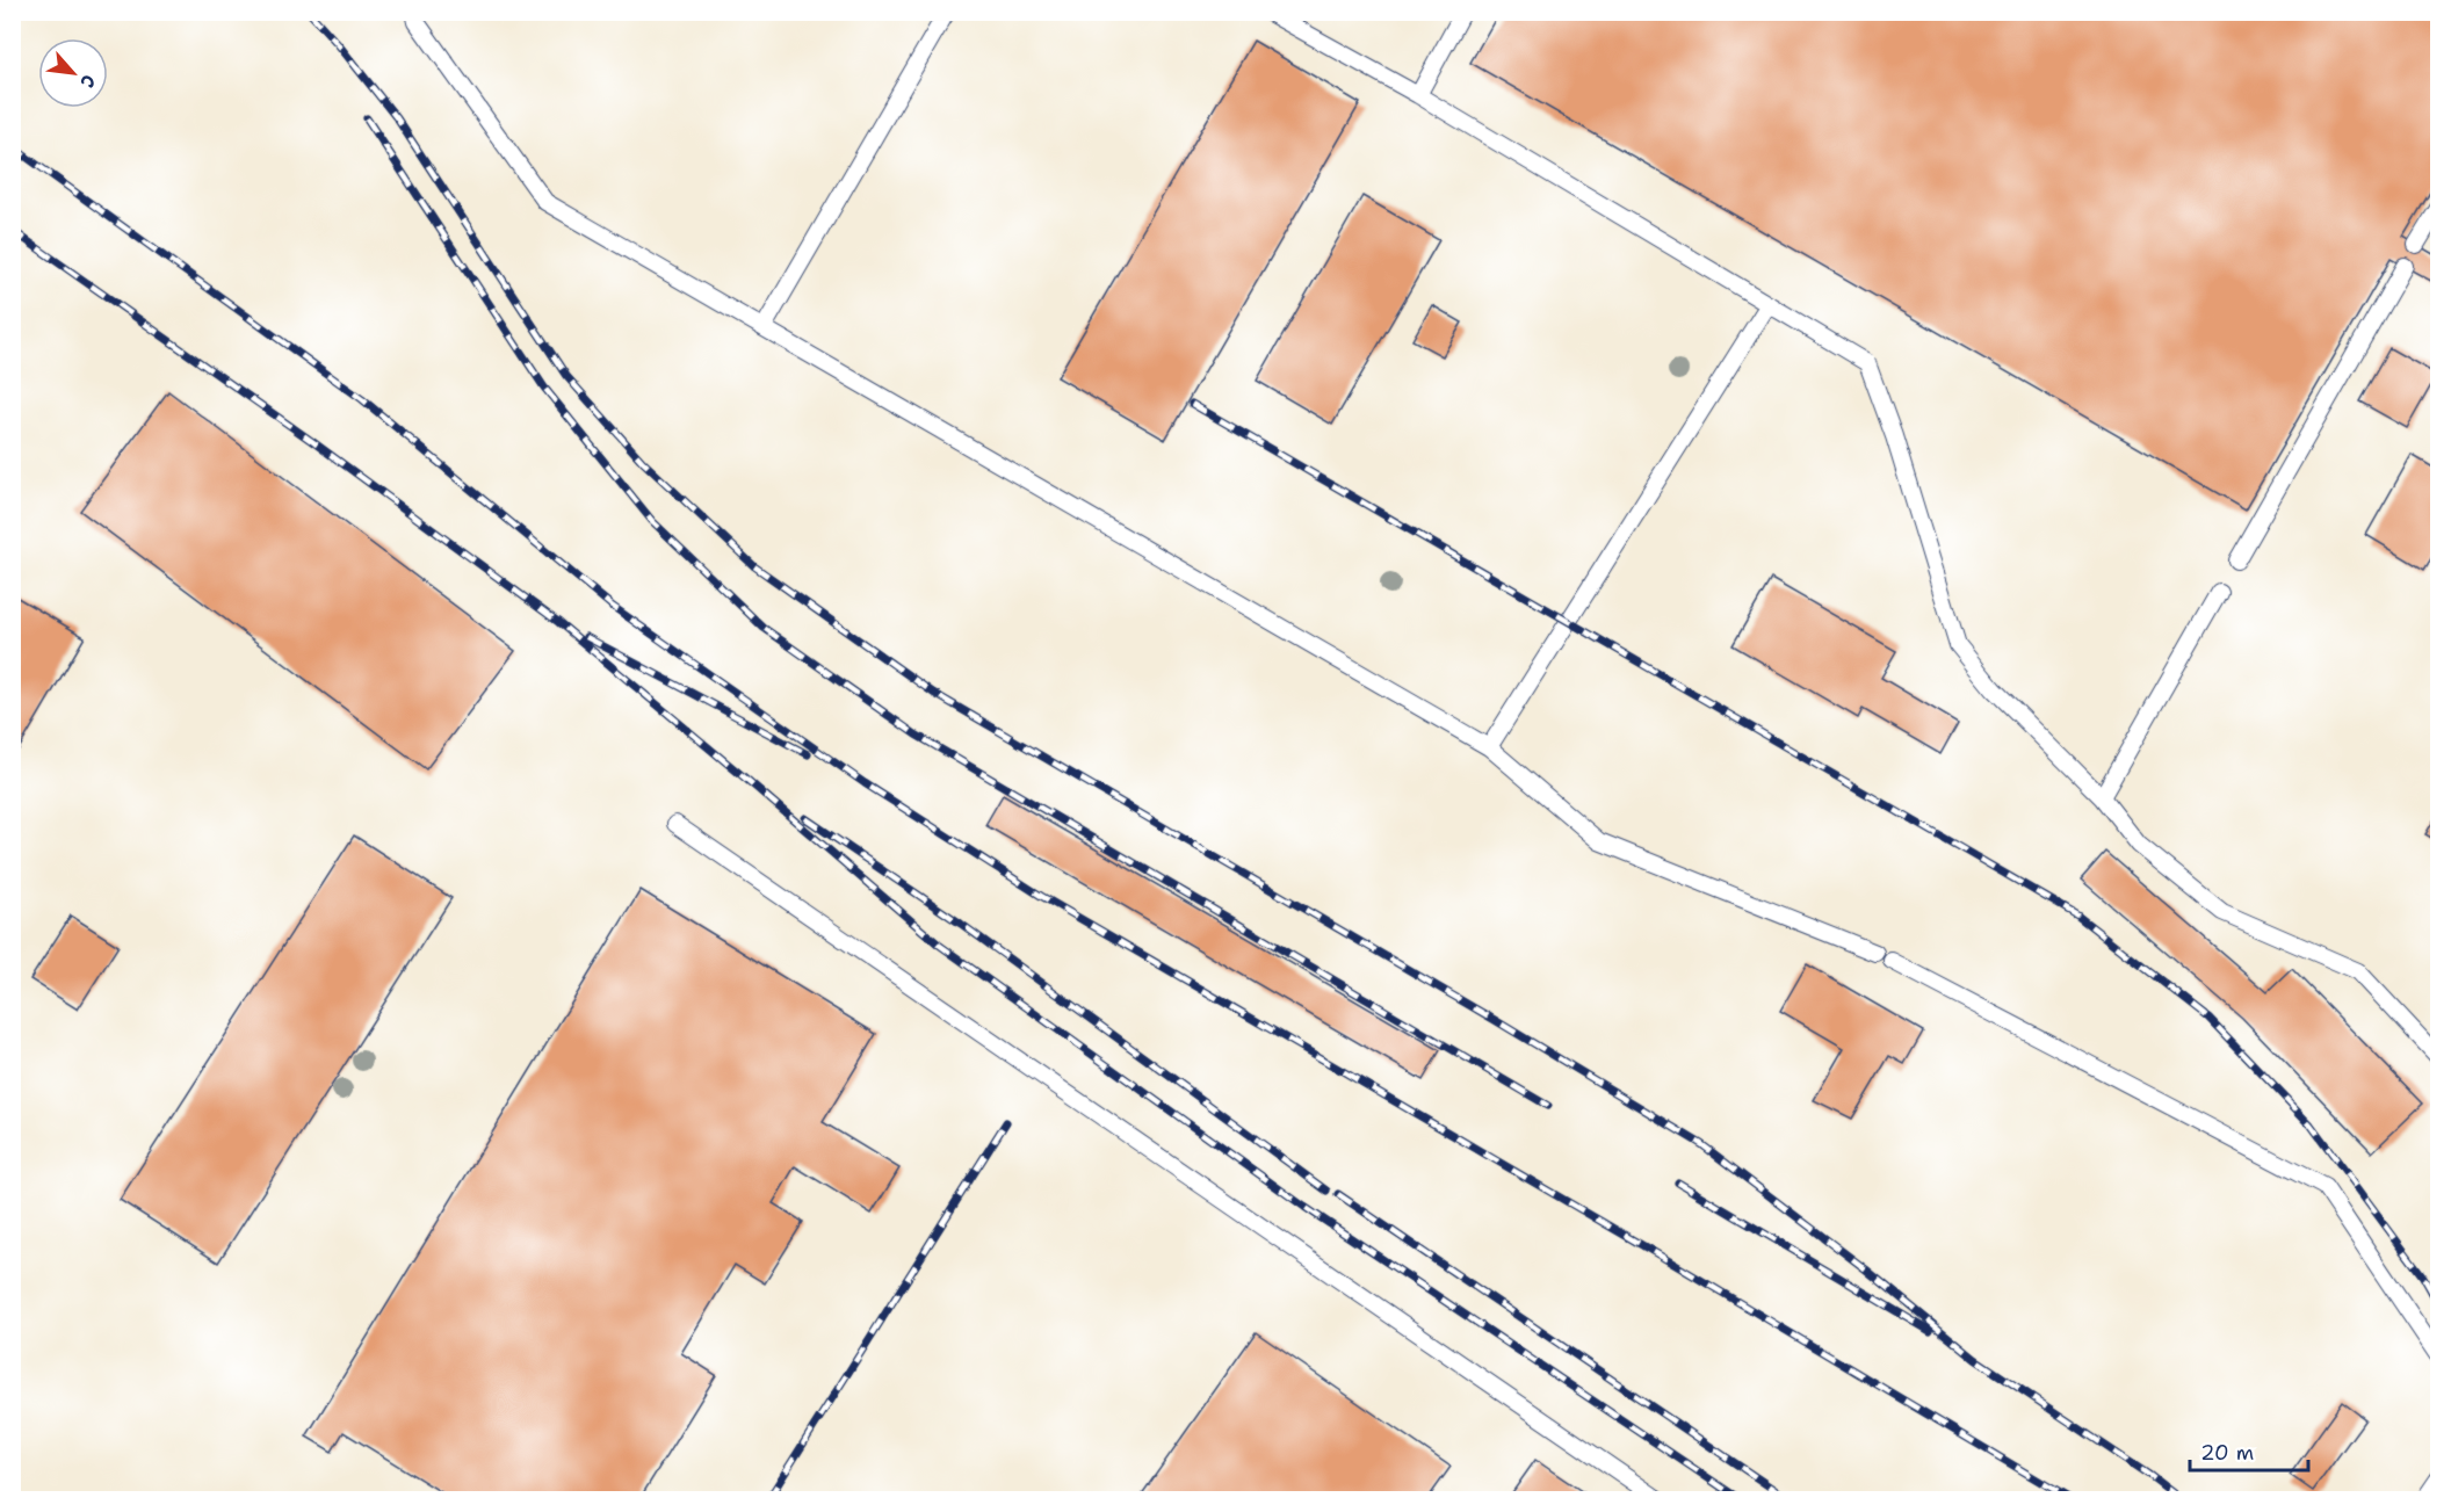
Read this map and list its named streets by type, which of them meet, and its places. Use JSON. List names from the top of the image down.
{
  "scale_bar": "20 m",
  "north": "bottom right"
}
